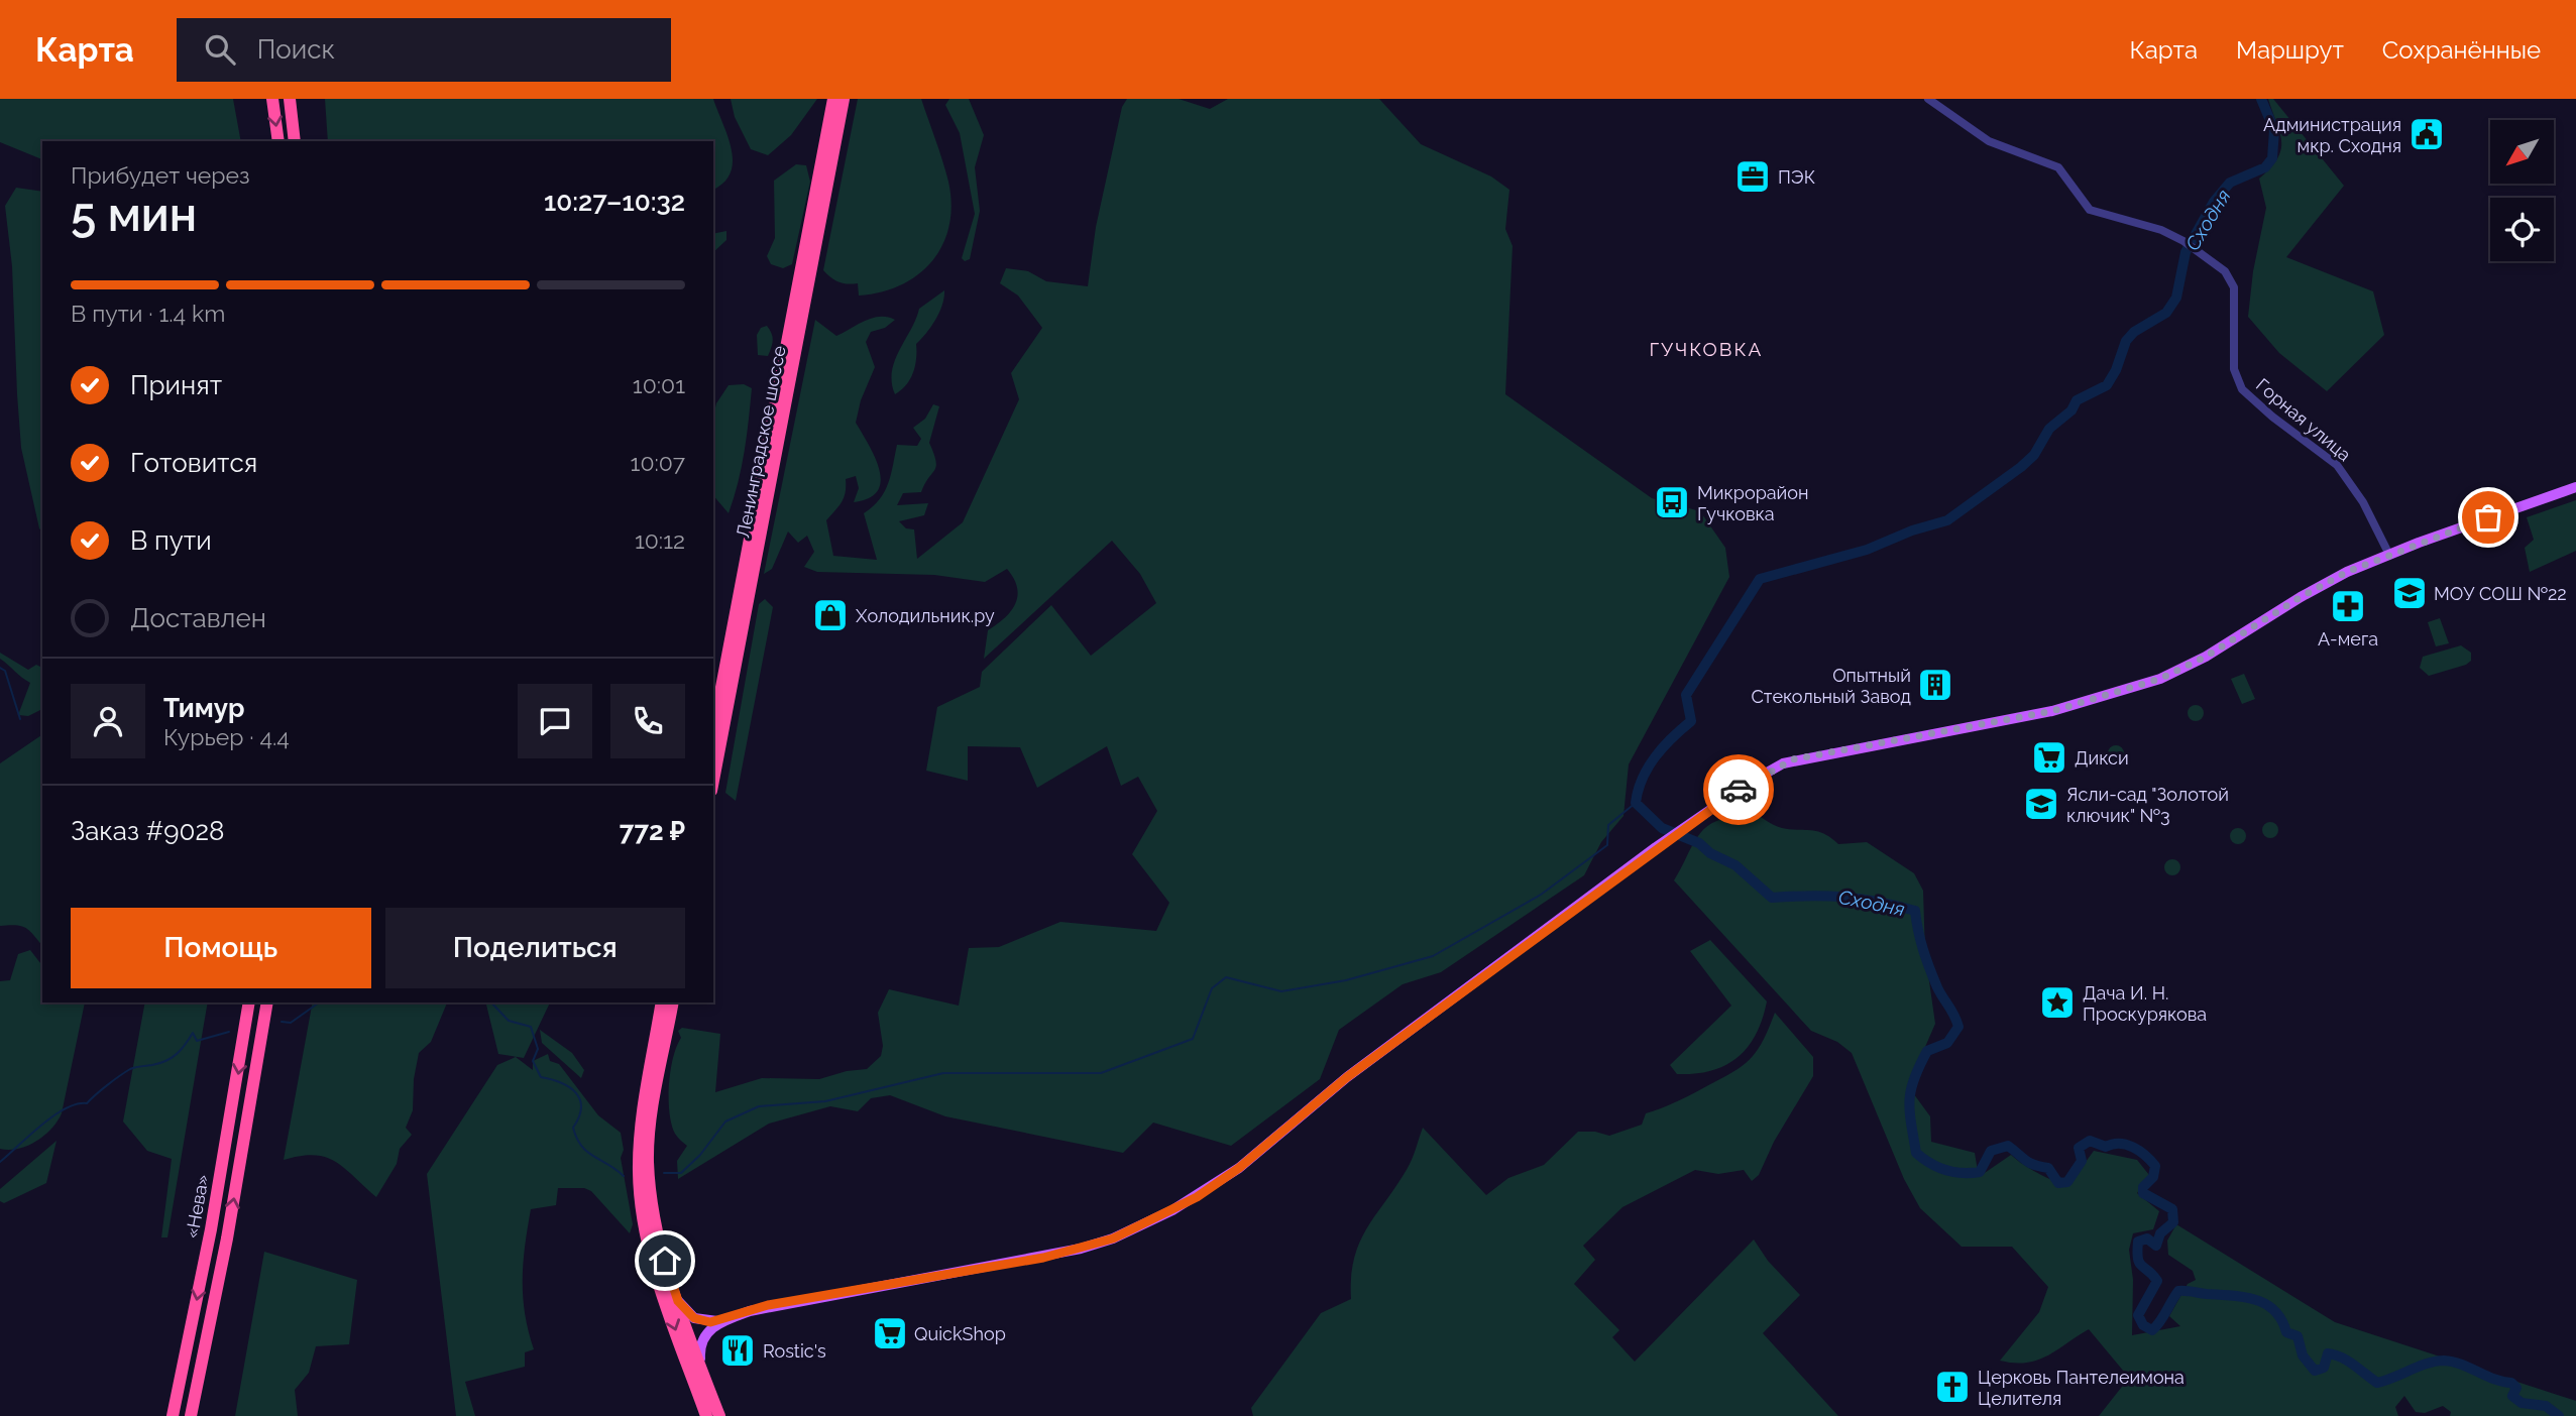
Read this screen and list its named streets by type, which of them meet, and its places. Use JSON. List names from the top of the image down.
{
  "streets": {
    "highway": ["Ленинградское шоссе", "«Нева»"],
    "street": ["Горная улица"]
  },
  "districts": ["ГУЧКОВКА"],
  "water": ["Сходня"],
  "places": {
    "public building": ["Администрация мкр. Сходня"],
    "office": ["ПЭК"],
    "bus stop": ["Микрорайон Гучковка"],
    "school or university": ["МОУ СОШ №22", "Ясли-сад \"Золотой ключик\" №3"],
    "pharmacy": ["А-мега"],
    "shop": ["Холодильник.ру"],
    "building": ["Опытный Стекольный Завод"],
    "supermarket": ["Дикси", "QuickShop"],
    "place": ["Дача И. Н. Проскурякова"],
    "restaurant": ["Rostic's"],
    "church": ["Церковь Пантелеимона Целителя"]
  },
  "north": "bottom left",
  "page": {
    "header": "Карта",
    "search": "Поиск",
    "nav": ["Карта", "Маршрут", "Сохранённые"],
    "heading": ["5 мин", "Прибудет через", "10:27–10:32"],
    "panel": [
      "Тимур",
      "Курьер · 4.4",
      "Заказ #9028",
      "772 ₽"
    ],
    "bar": "В пути · 1.4 km",
    "list": [
      ["Принят", "10:01"],
      ["Готовится", "10:07"],
      ["В пути", "10:12"],
      "Доставлен"
    ],
    "buttons": ["Помощь", "Поделиться"]
  }
}
